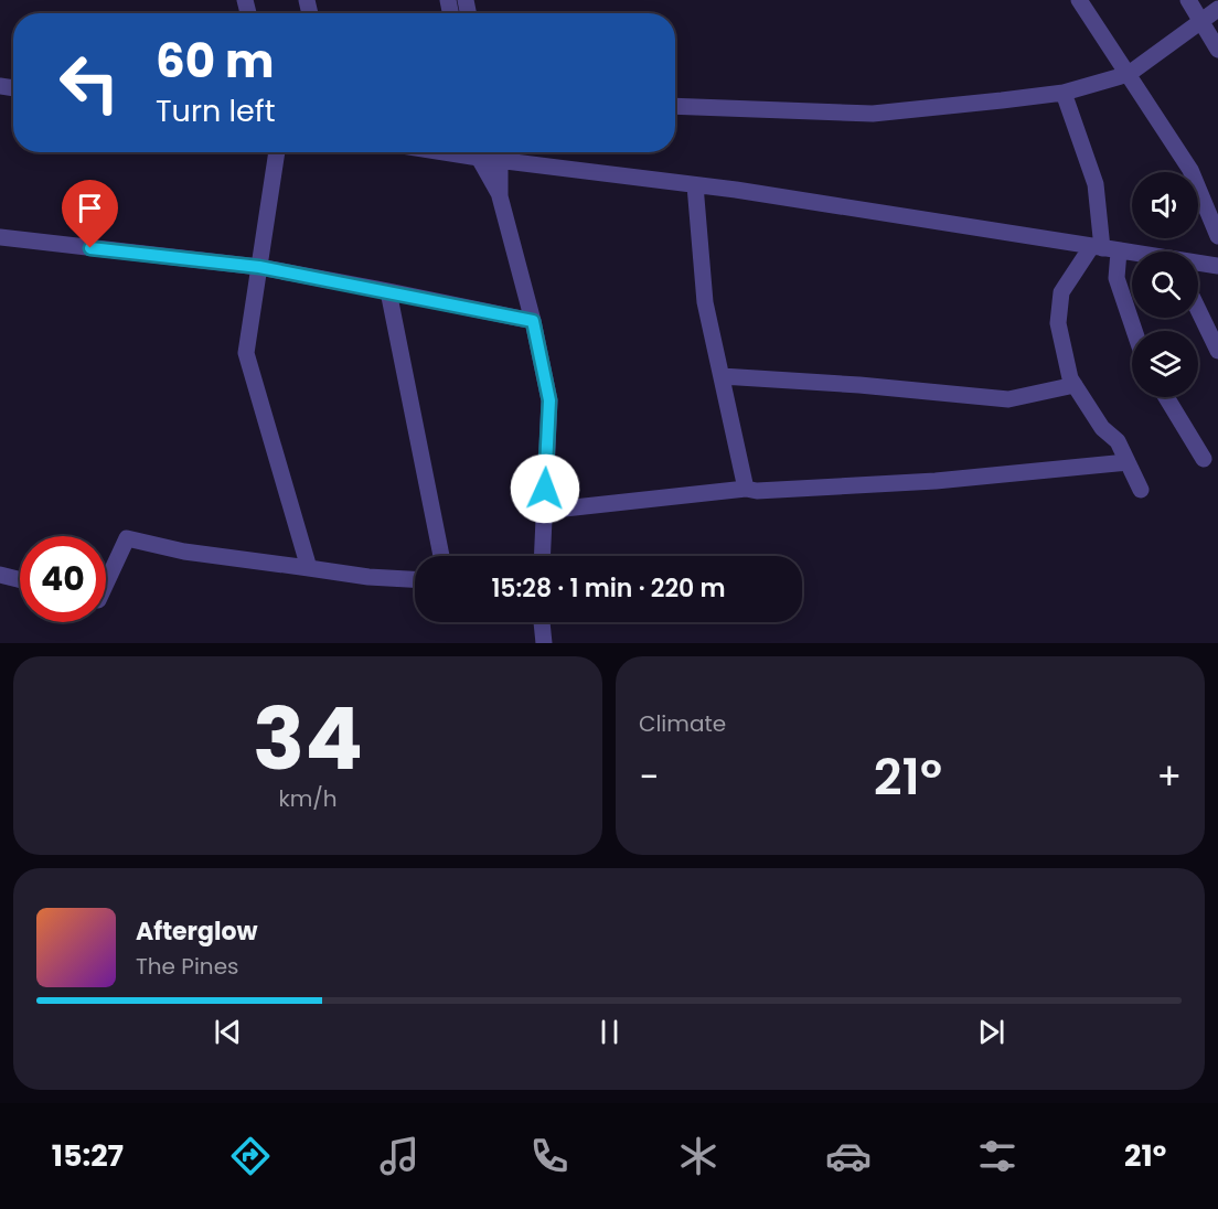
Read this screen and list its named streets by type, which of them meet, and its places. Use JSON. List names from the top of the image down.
{
  "page": {
    "turn": ["60 m", "Turn left"],
    "limit": "40",
    "trip": "15:28 · 1 min · 220 m",
    "tile": [
      ["34", "km/h"],
      "Climate"
    ],
    "heat": ["−", "21°", "+"],
    "song": ["Afterglow", "The Pines"],
    "tabs": ["15:27", "21°"]
  }
}
